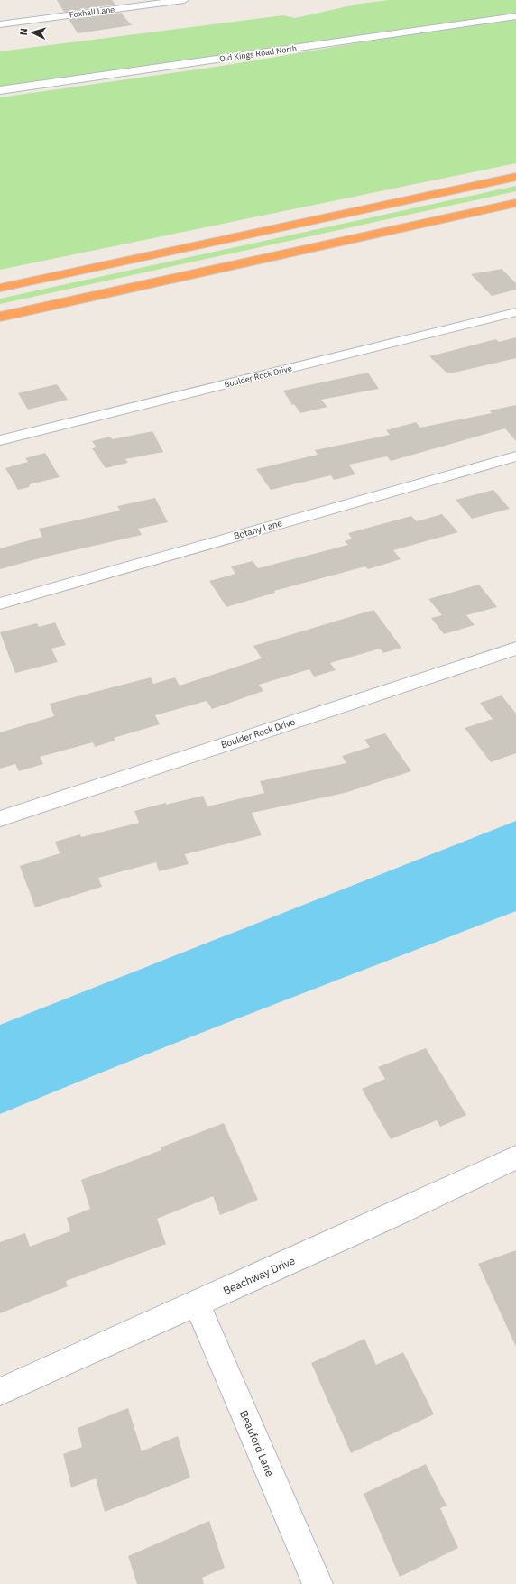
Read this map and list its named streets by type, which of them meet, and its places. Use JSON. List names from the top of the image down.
{
  "streets": {
    "street": [
      "Foxhall Lane",
      "Old Kings Road North",
      "Boulder Rock Drive",
      "Botany Lane",
      "Beachway Drive",
      "Beauford Lane"
    ]
  },
  "crossings": [
    ["Beachway Drive", "Beauford Lane"]
  ],
  "north": "left"
}
